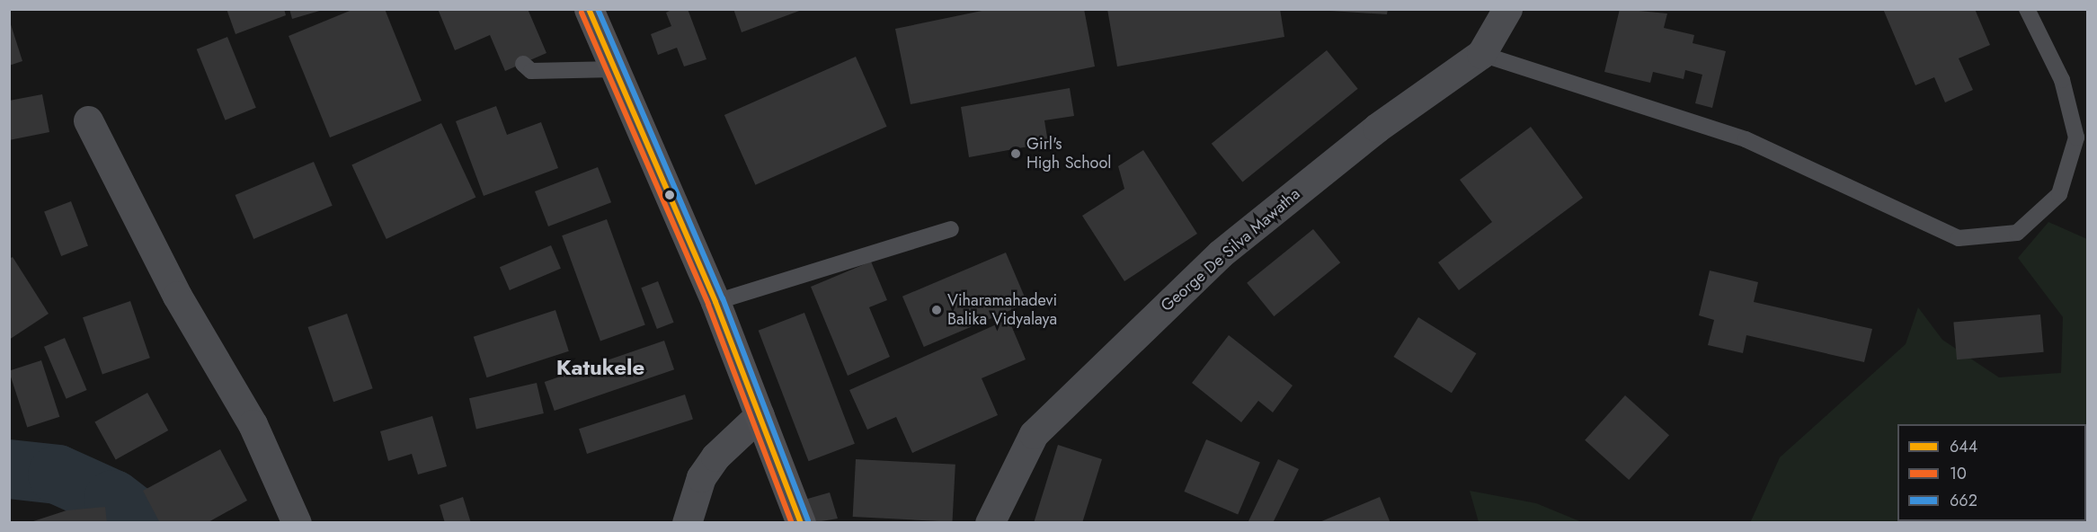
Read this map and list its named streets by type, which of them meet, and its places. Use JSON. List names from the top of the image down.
{
  "streets": {
    "street": ["George De Silva Mawatha"]
  },
  "districts": ["Katukele"],
  "places": ["Girl's High School", "Viharamahadevi Balika Vidyalaya"],
  "lines": ["transit line 644", "transit line 662", "transit line 10"],
  "legend": ["644", "10", "662"]
}
